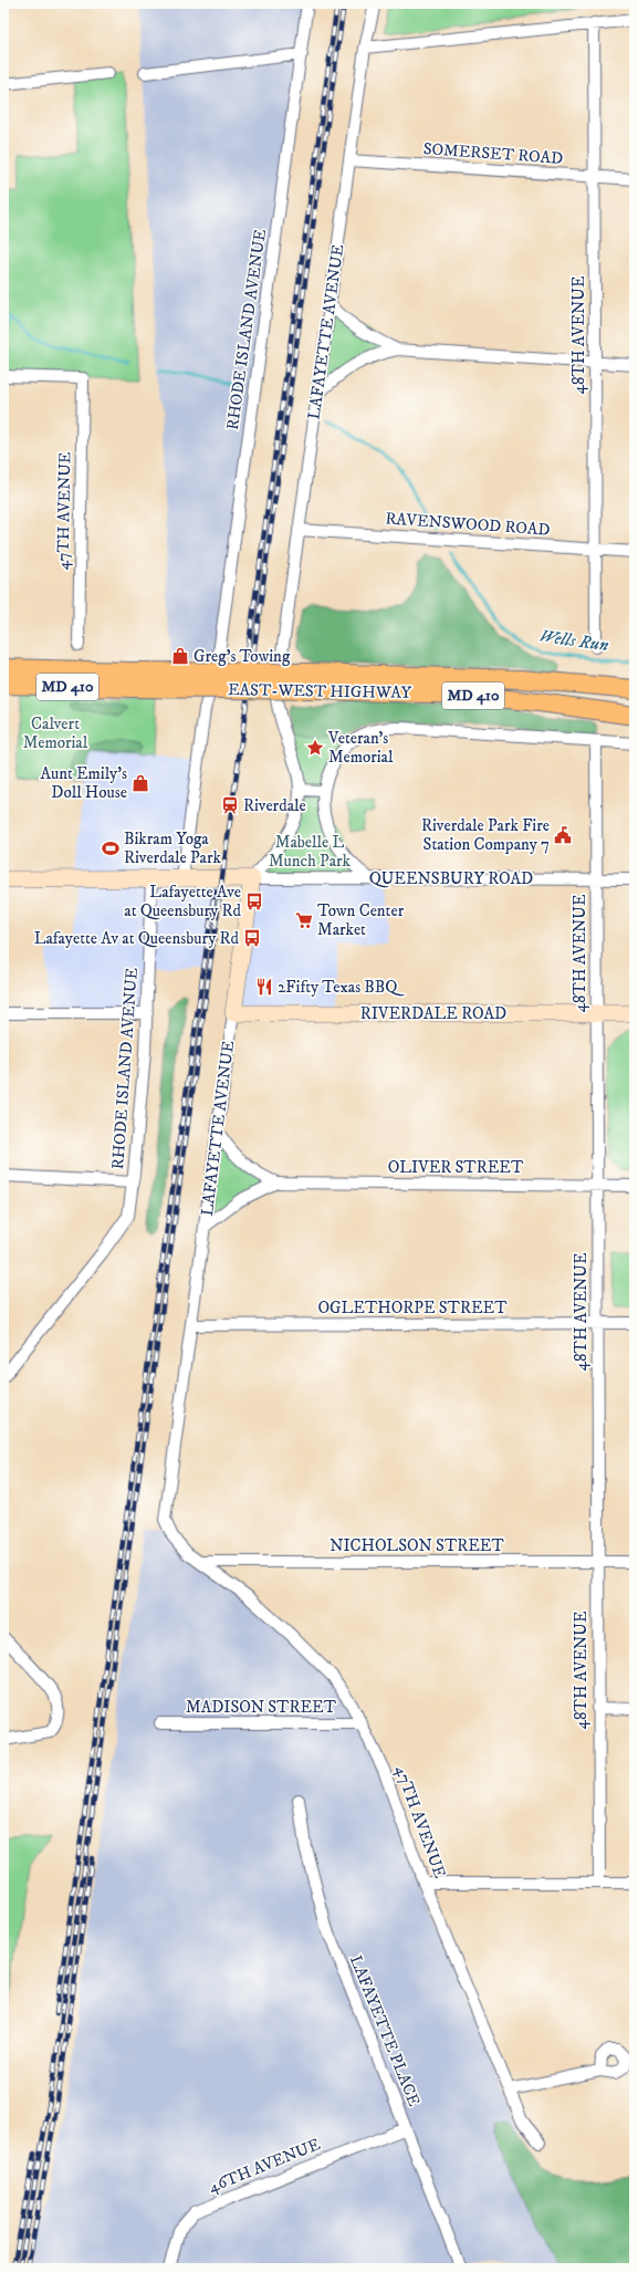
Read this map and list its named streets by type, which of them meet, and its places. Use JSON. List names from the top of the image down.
{
  "streets": {
    "main road": ["MD 410", "EAST-WEST HIGHWAY"],
    "street": [
      "SOMERSET ROAD",
      "RHODE ISLAND AVENUE",
      "LAFAYETTE AVENUE",
      "48TH AVENUE",
      "47TH AVENUE",
      "RAVENSWOOD ROAD",
      "QUEENSBURY ROAD",
      "RIVERDALE ROAD",
      "OLIVER STREET",
      "OGLETHORPE STREET",
      "NICHOLSON STREET",
      "MADISON STREET",
      "LAFAYETTE PLACE",
      "46TH AVENUE"
    ]
  },
  "crossings": [
    ["SOMERSET ROAD", "LAFAYETTE AVENUE"],
    ["SOMERSET ROAD", "48TH AVENUE"],
    ["RHODE ISLAND AVENUE", "QUEENSBURY ROAD"],
    ["LAFAYETTE AVENUE", "47TH AVENUE"],
    ["LAFAYETTE AVENUE", "RAVENSWOOD ROAD"],
    ["LAFAYETTE AVENUE", "QUEENSBURY ROAD"],
    ["LAFAYETTE AVENUE", "RIVERDALE ROAD"],
    ["LAFAYETTE AVENUE", "OLIVER STREET"],
    ["LAFAYETTE AVENUE", "OGLETHORPE STREET"],
    ["LAFAYETTE AVENUE", "NICHOLSON STREET"],
    ["48TH AVENUE", "RAVENSWOOD ROAD"],
    ["48TH AVENUE", "QUEENSBURY ROAD"],
    ["48TH AVENUE", "RIVERDALE ROAD"],
    ["48TH AVENUE", "OLIVER STREET"],
    ["48TH AVENUE", "OGLETHORPE STREET"],
    ["48TH AVENUE", "NICHOLSON STREET"],
    ["47TH AVENUE", "NICHOLSON STREET"],
    ["47TH AVENUE", "MADISON STREET"],
    ["LAFAYETTE PLACE", "46TH AVENUE"]
  ],
  "water": ["Wells Run"],
  "parks": ["Calvert Memorial", "Mabelle L Munch Park"],
  "places": {
    "shop": ["Greg's Towing", "Aunt Emily's Doll House"],
    "place": ["Veteran's Memorial"],
    "station": ["Riverdale"],
    "public building": ["Riverdale Park Fire Station Company 7"],
    "sports": ["Bikram Yoga Riverdale Park"],
    "bus stop": ["Lafayette Ave at Queensbury Rd", "Lafayette Av at Queensbury Rd"],
    "supermarket": ["Town Center Market"],
    "restaurant": ["2Fifty Texas BBQ"]
  }
}
